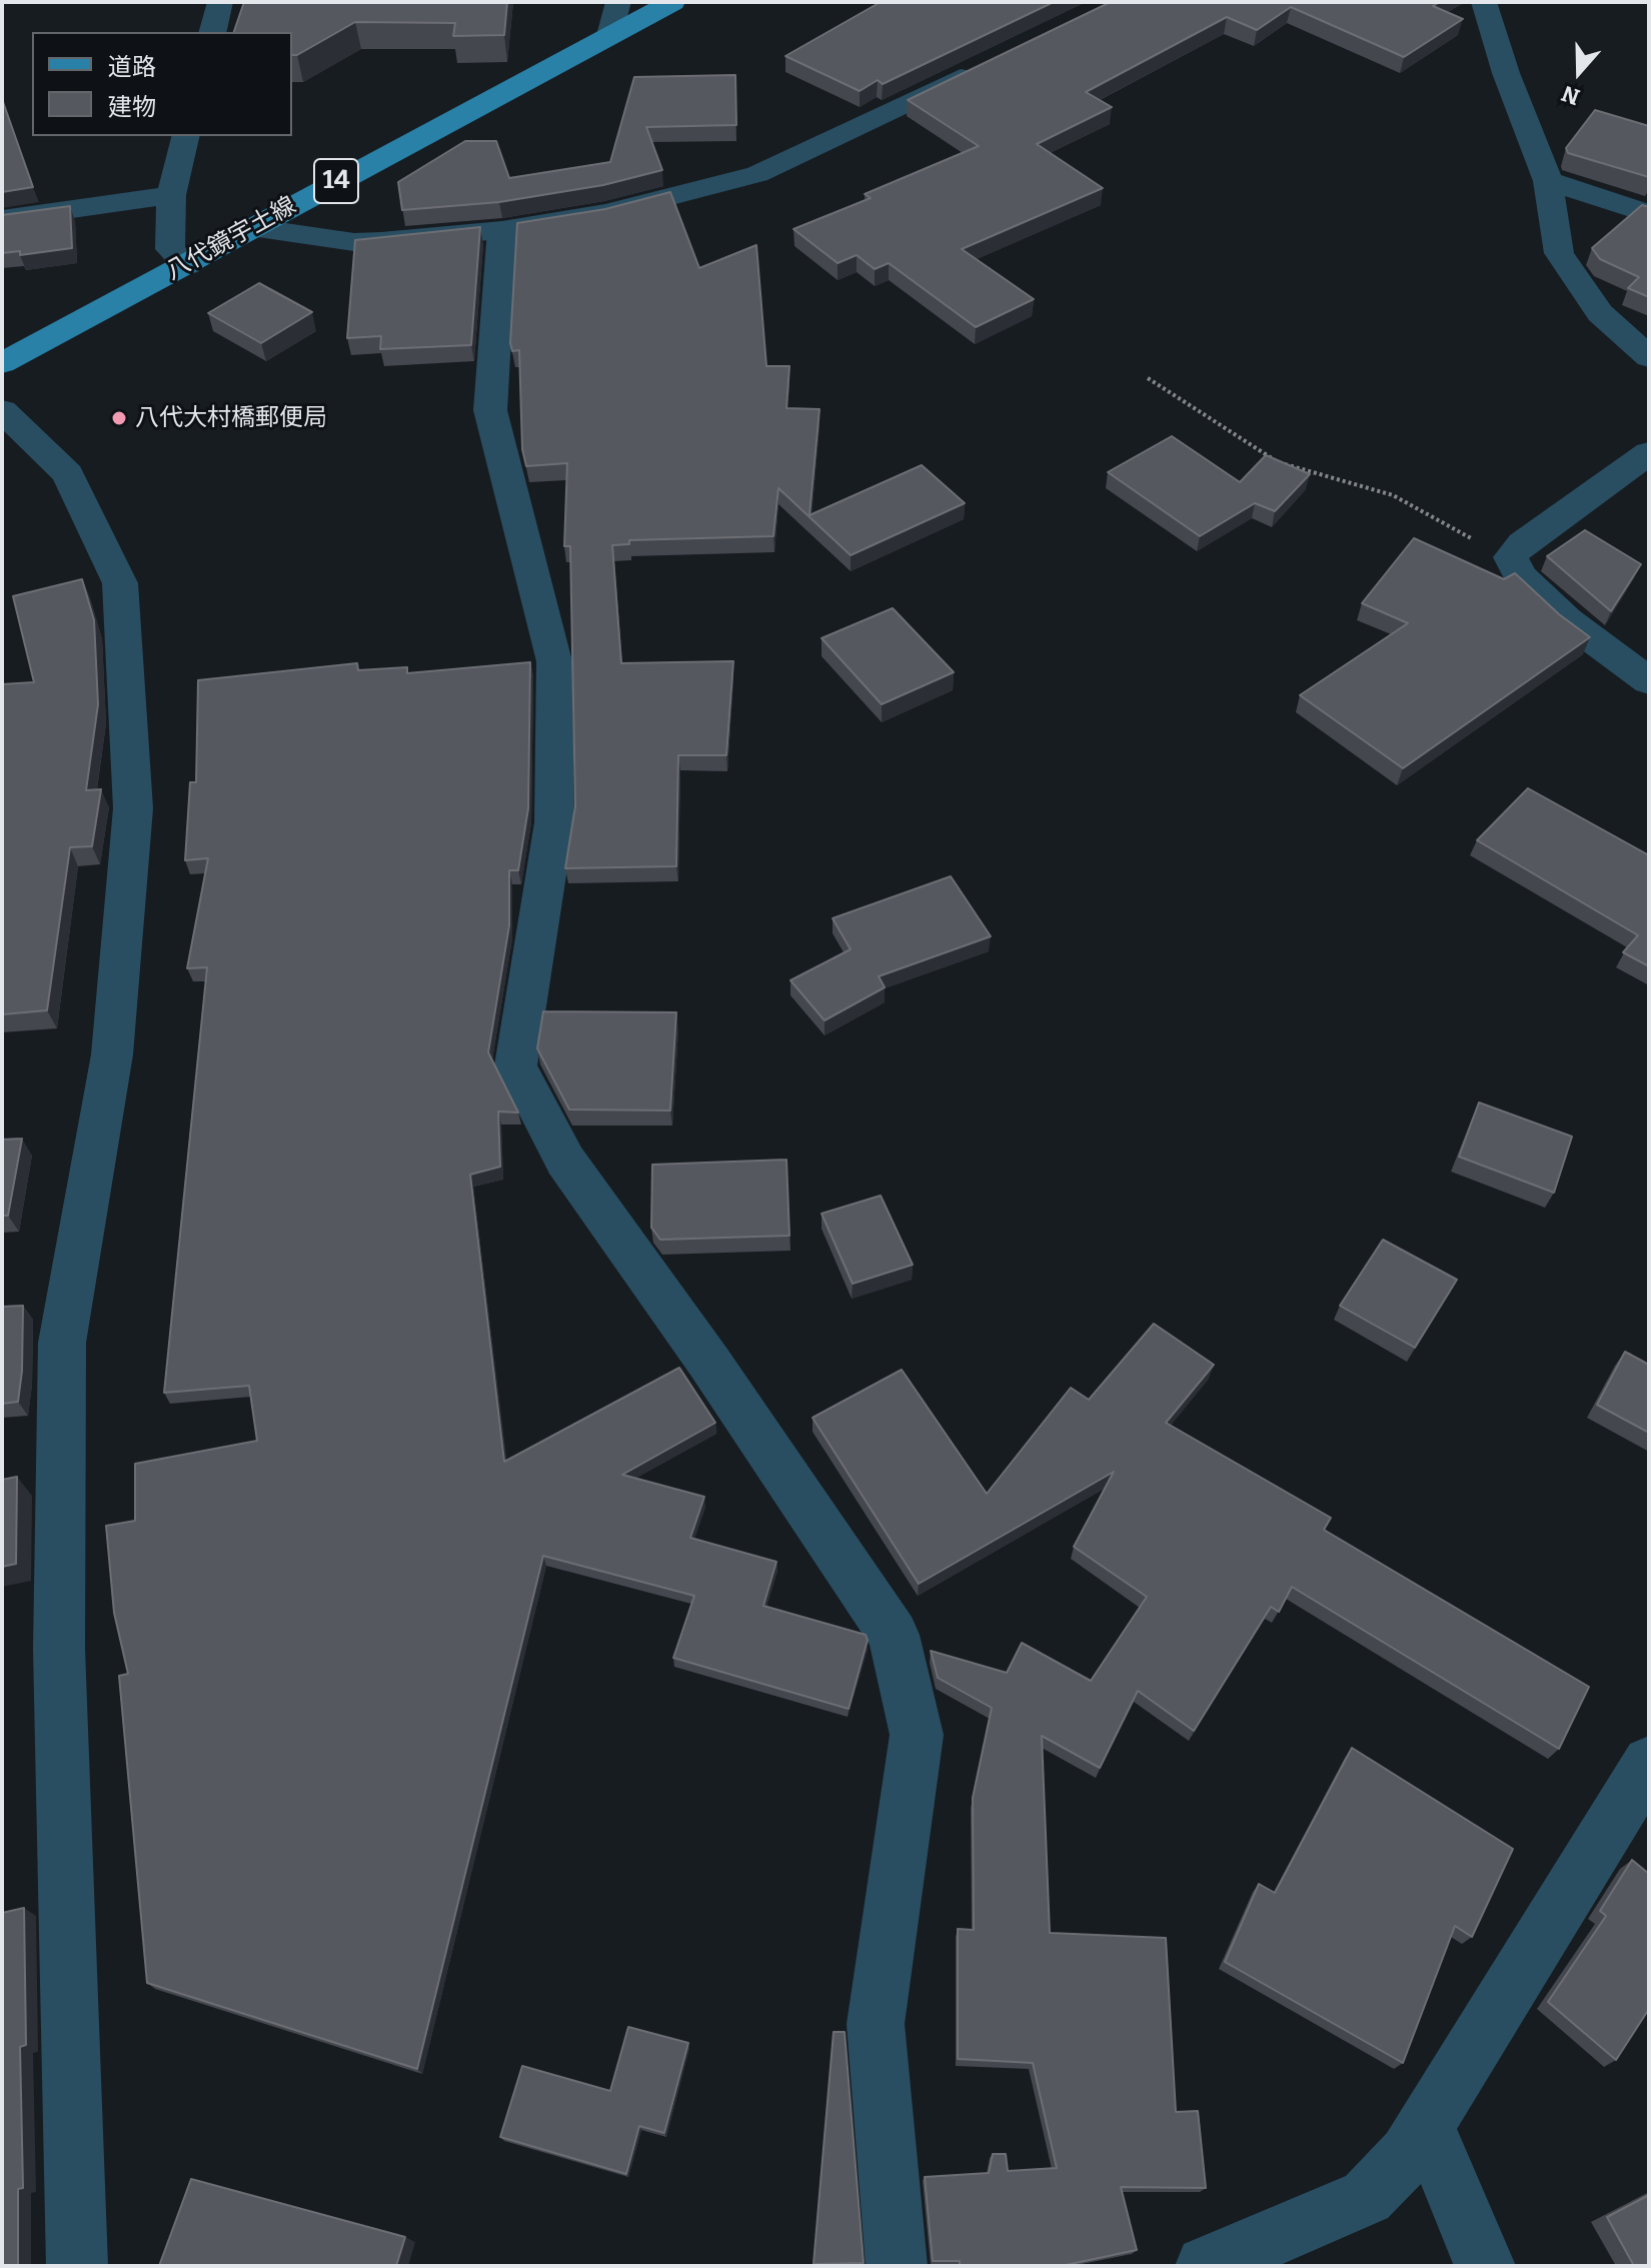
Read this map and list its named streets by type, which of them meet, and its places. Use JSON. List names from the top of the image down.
{
  "streets": {
    "main road": ["14", "八代鏡宇土線"]
  },
  "places": ["八代大村橋郵便局"],
  "legend": ["道路", "建物"],
  "north": "bottom"
}
